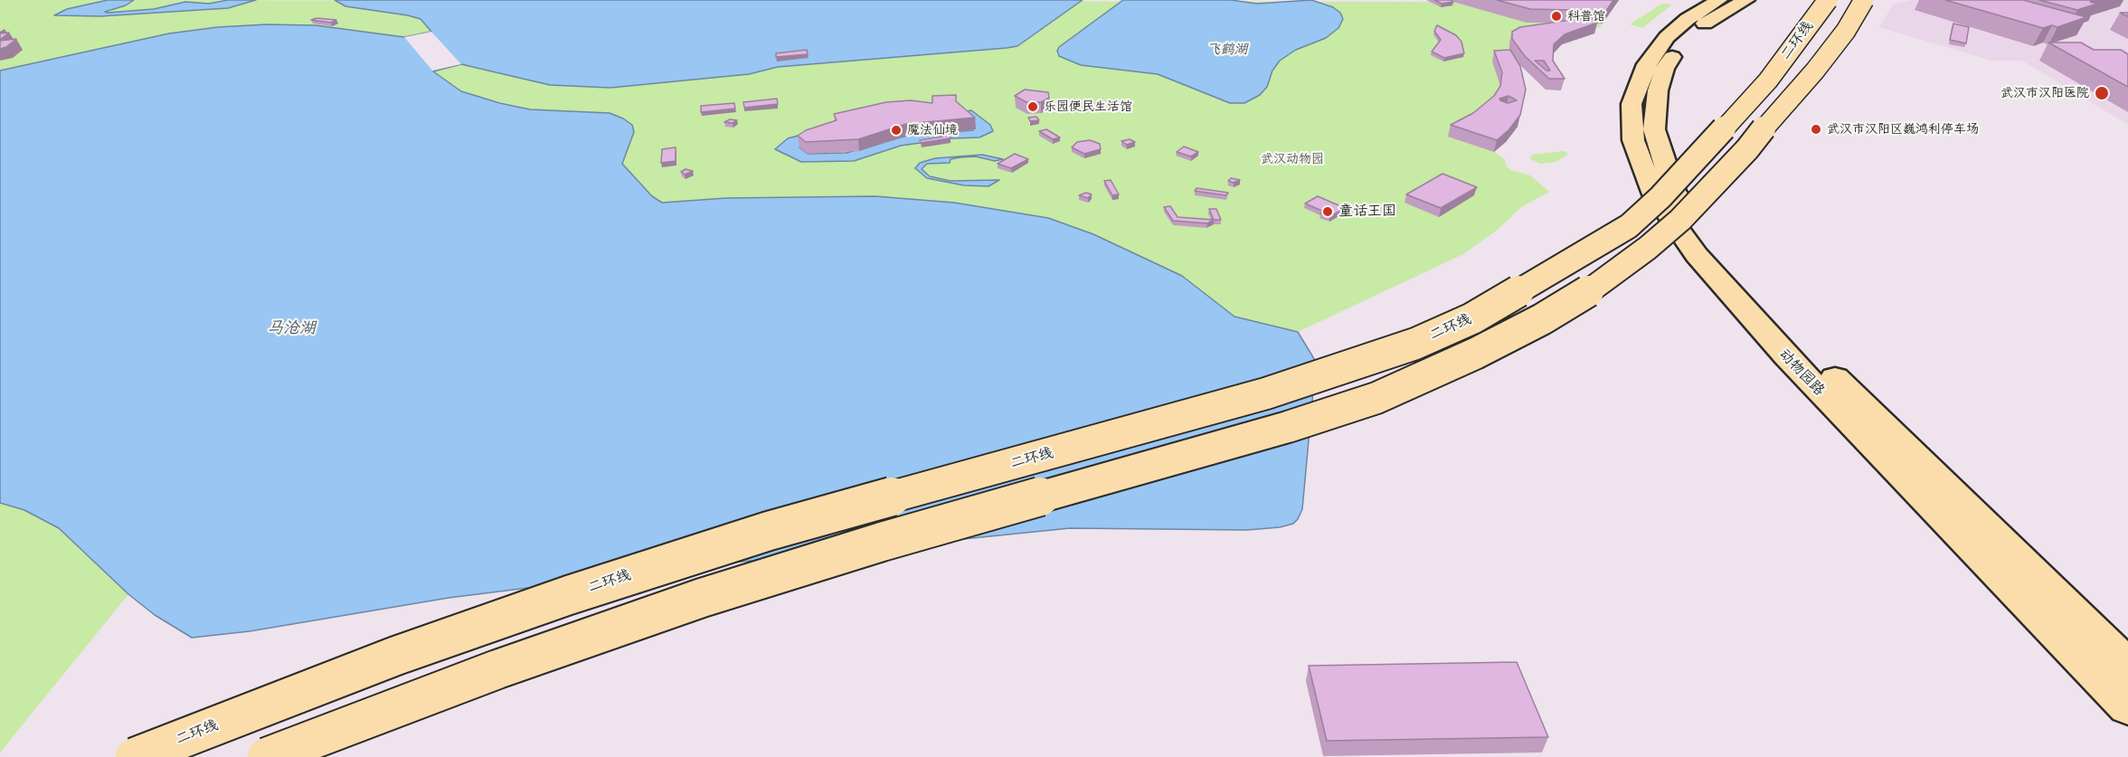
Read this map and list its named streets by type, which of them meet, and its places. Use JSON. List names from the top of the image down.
{
  "streets": {
    "main road": ["二环线", "动物园路"]
  },
  "water": ["飞鹤湖", "马沧湖"],
  "parks": ["武汉动物园"],
  "places": [
    "科普馆",
    "武汉市汉阳医院",
    "乐园便民生活馆",
    "武汉市汉阳区巍鸿利停车场",
    "魔法仙境",
    "童话王国"
  ]
}
